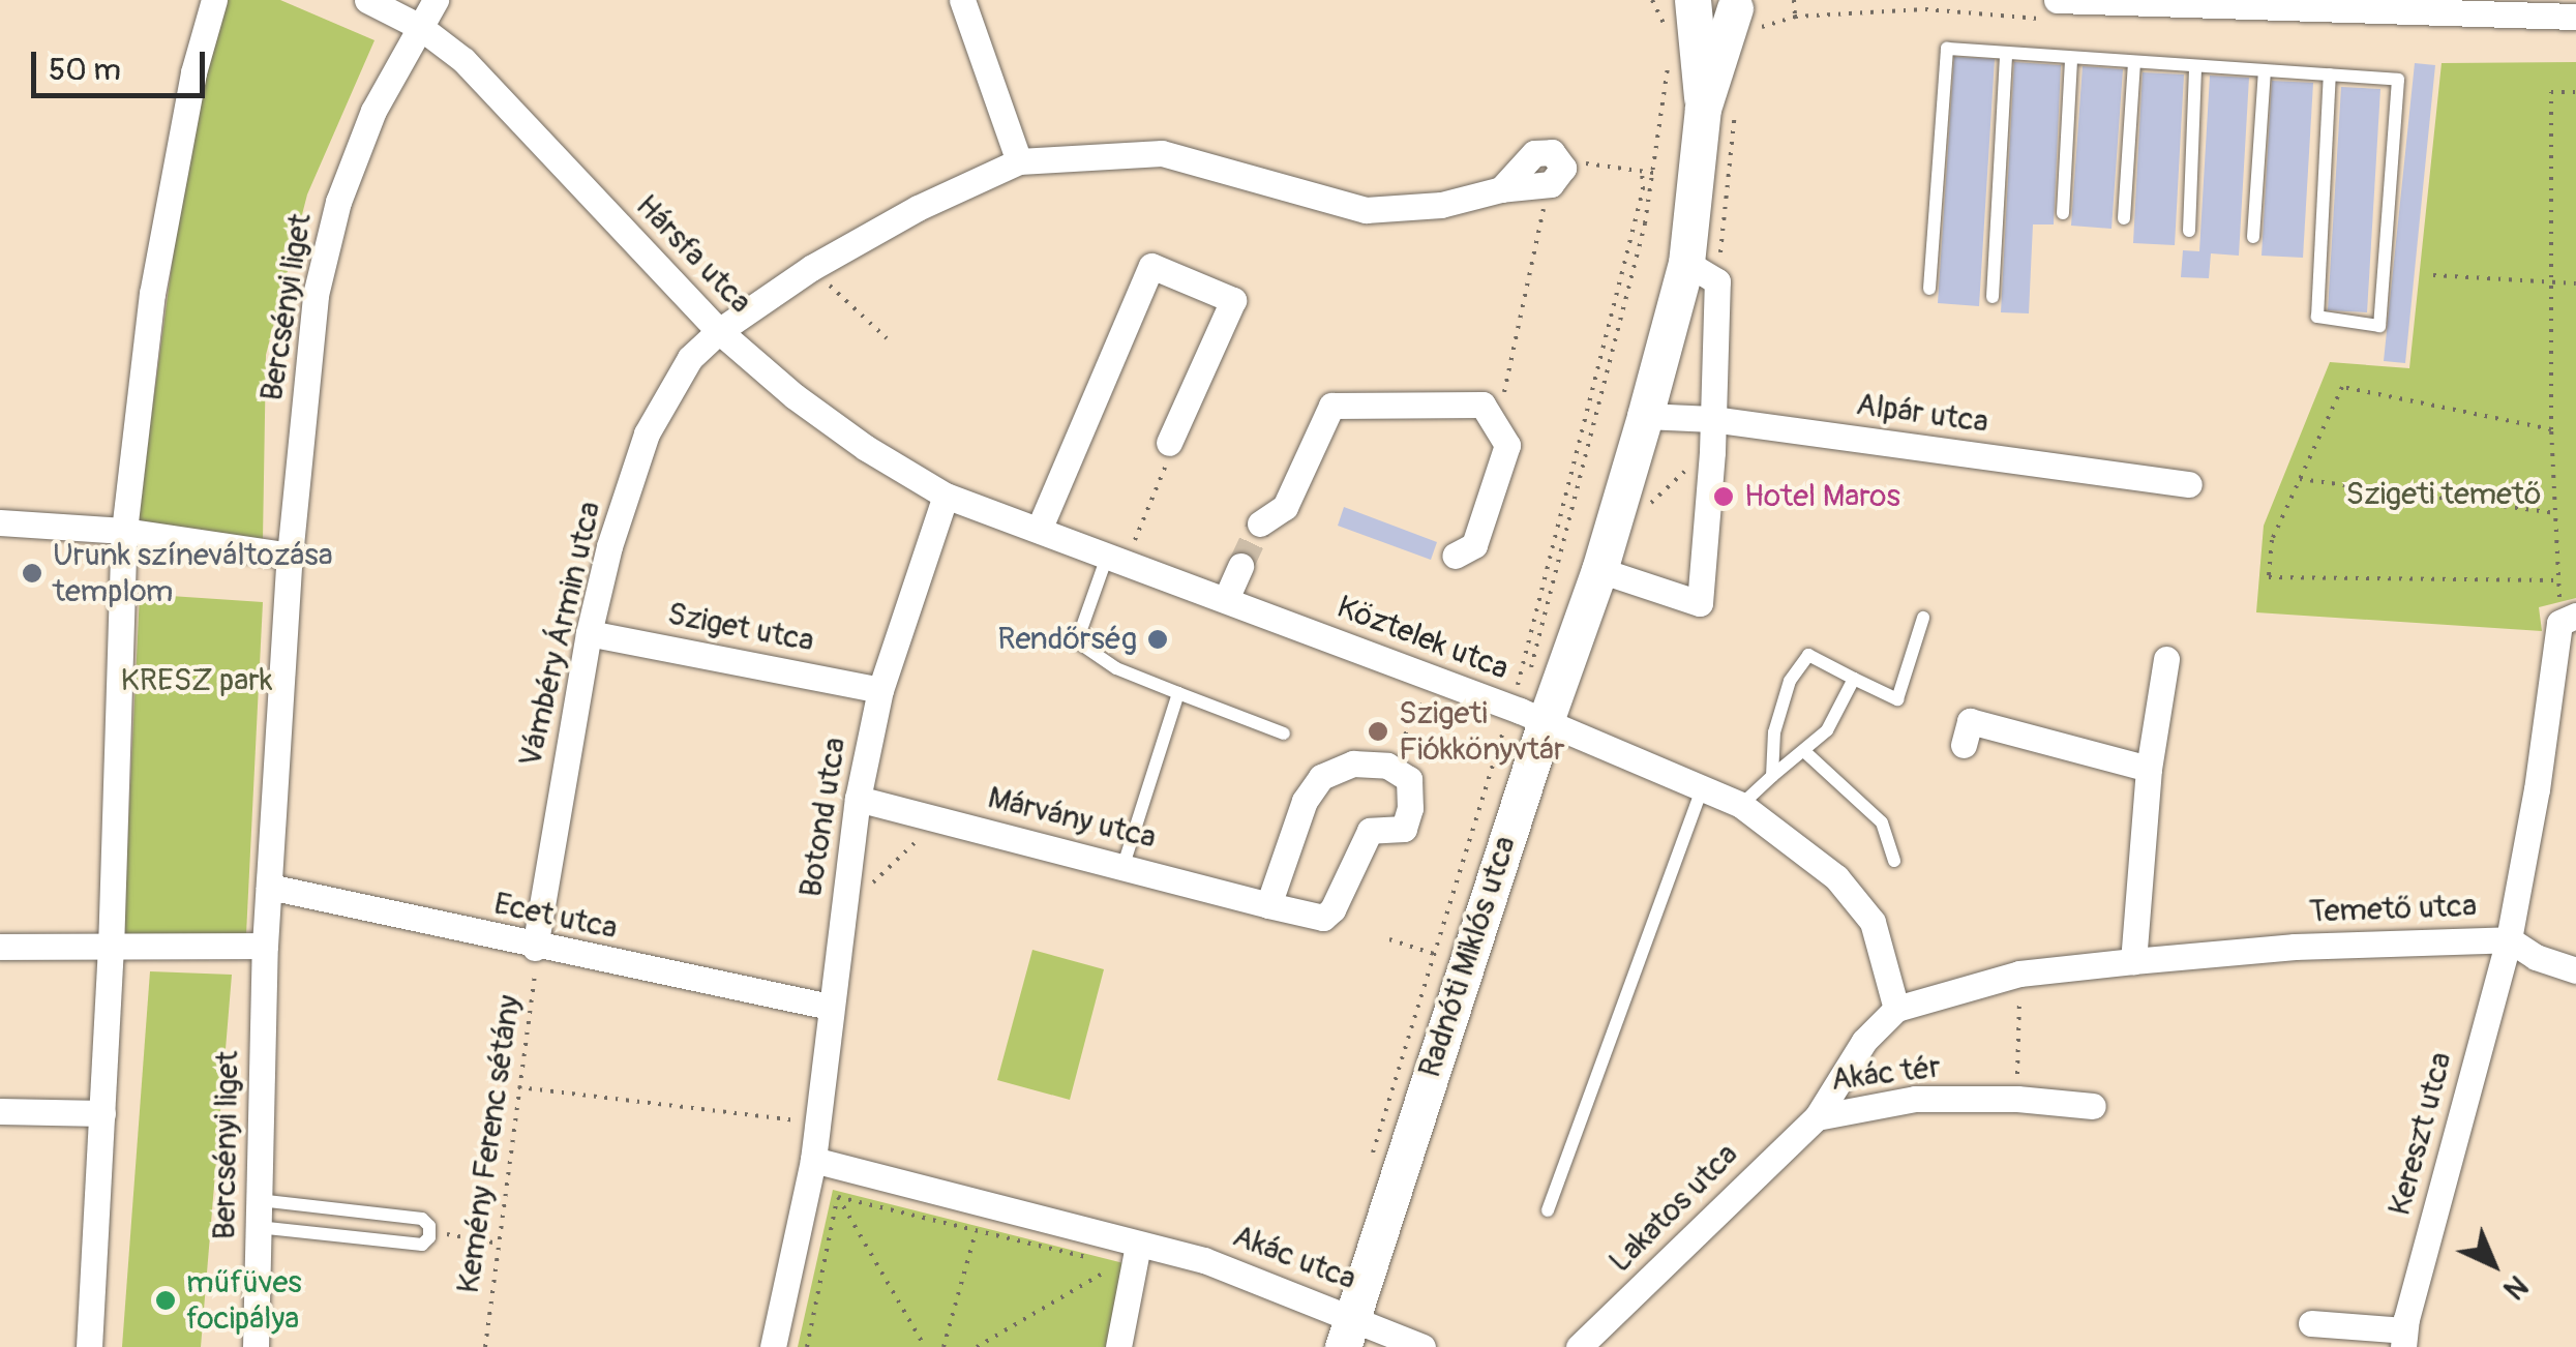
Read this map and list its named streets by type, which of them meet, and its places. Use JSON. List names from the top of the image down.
{
  "streets": {
    "street": [
      "Hársfa utca",
      "Bercsényi liget",
      "Alpár utca",
      "Sziget utca",
      "Vámbéry Ármin utca",
      "Köztelek utca",
      "Botond utca",
      "Márvány utca",
      "Temető utca",
      "Ecet utca",
      "Radnóti Miklós utca",
      "Akác tér",
      "Kereszt utca",
      "Lakatos utca",
      "Akác utca"
    ],
    "path": ["Kemény Ferenc sétány"]
  },
  "crossings": [
    ["Hársfa utca", "Bercsényi liget"],
    ["Hársfa utca", "Vámbéry Ármin utca"],
    ["Hársfa utca", "Köztelek utca"],
    ["Hársfa utca", "Botond utca"],
    ["Bercsényi liget", "Ecet utca"],
    ["Alpár utca", "Radnóti Miklós utca"],
    ["Sziget utca", "Vámbéry Ármin utca"],
    ["Sziget utca", "Botond utca"],
    ["Vámbéry Ármin utca", "Ecet utca"],
    ["Vámbéry Ármin utca", "Kemény Ferenc sétány"],
    ["Köztelek utca", "Botond utca"],
    ["Köztelek utca", "Radnóti Miklós utca"],
    ["Köztelek utca", "Akác tér"],
    ["Botond utca", "Márvány utca"],
    ["Botond utca", "Ecet utca"],
    ["Botond utca", "Akác utca"],
    ["Temető utca", "Akác tér"],
    ["Temető utca", "Kereszt utca"],
    ["Ecet utca", "Kemény Ferenc sétány"],
    ["Radnóti Miklós utca", "Akác utca"],
    ["Akác tér", "Lakatos utca"]
  ],
  "parks": ["Szigeti temető", "KRESZ park"],
  "places": [
    "Hotel Maros",
    "Urunk színeváltozása templom",
    "Rendőrség",
    "Szigeti Fiókkönyvtár",
    "műfüves focipálya"
  ],
  "scale_bar": "50 m",
  "north": "bottom right"
}
